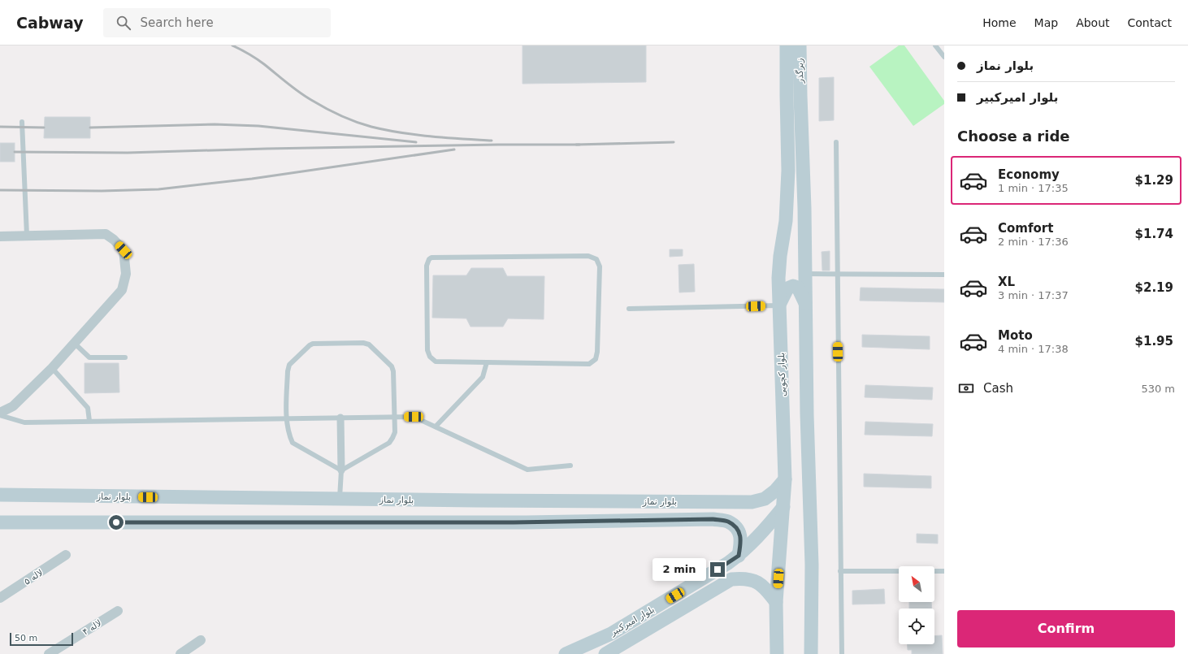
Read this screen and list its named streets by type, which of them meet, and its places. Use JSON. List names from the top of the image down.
{
  "streets": {
    "main road": [
      "زیرگذر",
      "بلوار کچویی",
      "بلوار نماز",
      "بلوار امیرکبیر"
    ],
    "street": ["لاله ۵", "لاله ۴"]
  },
  "crossings": [
    ["زیرگذر", "بلوار کچویی"],
    ["بلوار کچویی", "بلوار نماز"],
    ["بلوار کچویی", "بلوار امیرکبیر"],
    ["بلوار نماز", "بلوار امیرکبیر"]
  ],
  "scale_bar": "50 m",
  "north": "top left",
  "page": {
    "header": "Cabway",
    "search": "Search here",
    "nav": [
      "Home",
      "Map",
      "About",
      "Contact"
    ],
    "banner": ["بلوار نماز", "بلوار امیرکبیر"],
    "heading": "Choose a ride",
    "list": [
      {
        "name": "Economy",
        "note": "1 min · 17:35",
        "value": "$1.29"
      },
      {
        "name": "Comfort",
        "note": "2 min · 17:36",
        "value": "$1.74"
      },
      {
        "name": "XL",
        "note": "3 min · 17:37",
        "value": "$2.19"
      },
      {
        "name": "Moto",
        "note": "4 min · 17:38",
        "value": "$1.95"
      }
    ],
    "pay": ["Cash", "530 m"],
    "bubble": "2 min",
    "buttons": "Confirm",
    "scale": "50 m"
  }
}
